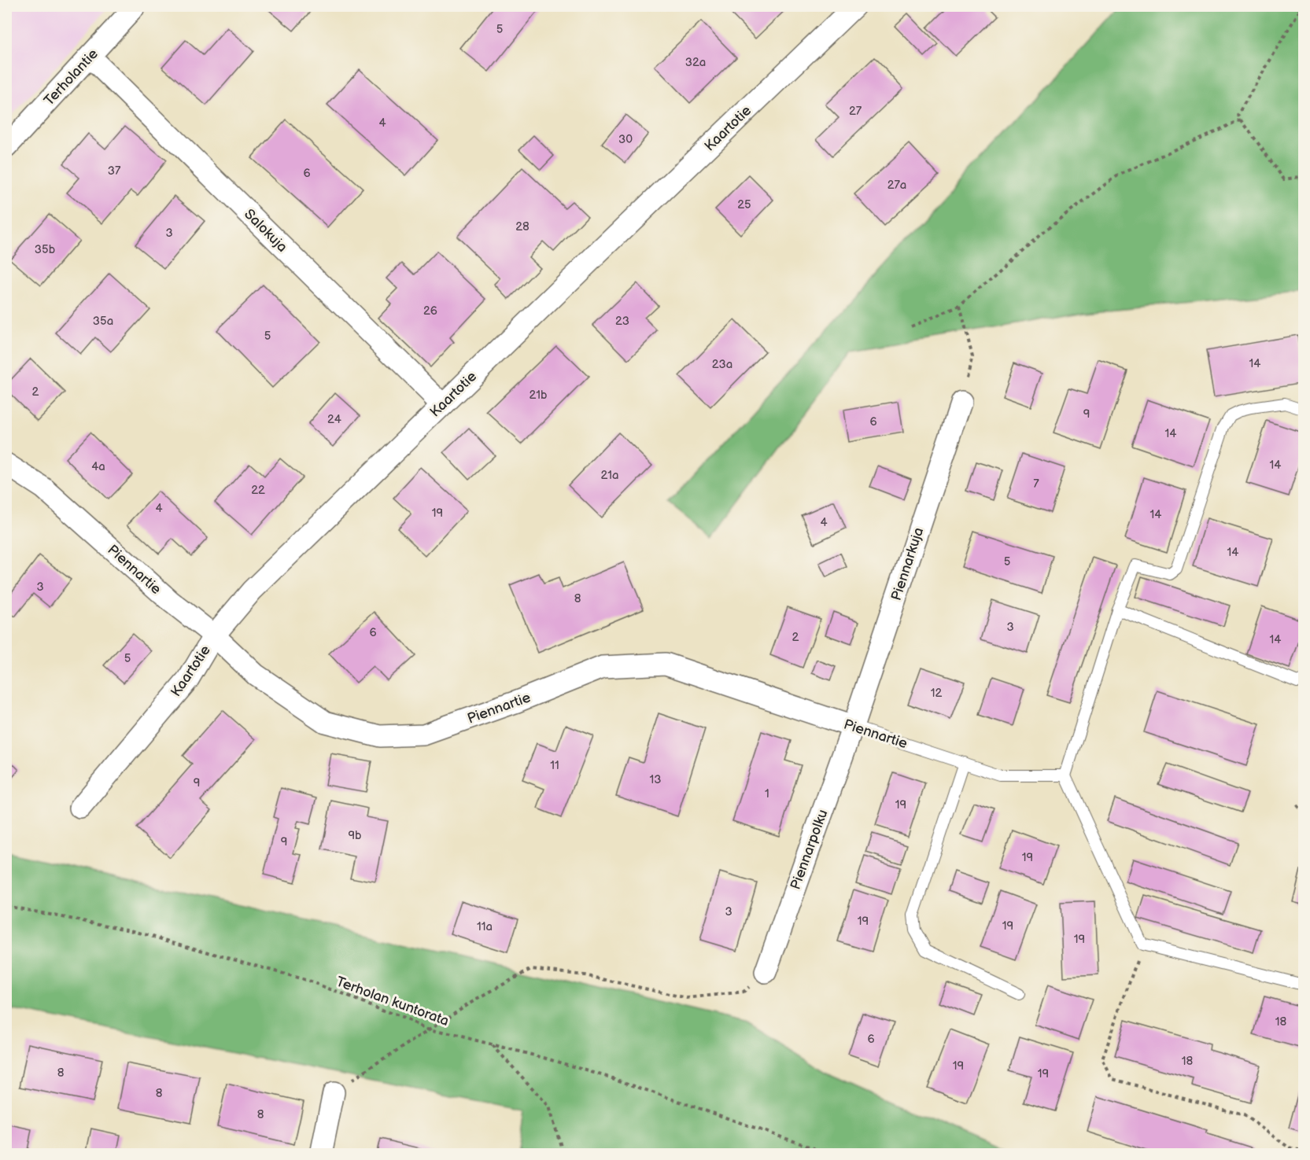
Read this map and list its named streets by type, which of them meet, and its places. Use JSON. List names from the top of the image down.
{
  "streets": {
    "street": [
      "Terholantie",
      "Kaartotie",
      "Salokuja",
      "Piennarkuja",
      "Piennartie",
      "Piennarpolku"
    ],
    "path": ["Terholan kuntorata"]
  },
  "crossings": [
    ["Terholantie", "Salokuja"],
    ["Kaartotie", "Salokuja"],
    ["Kaartotie", "Piennartie"],
    ["Piennarkuja", "Piennartie"],
    ["Piennarkuja", "Piennarpolku"],
    ["Piennartie", "Piennarpolku"]
  ],
  "house_numbers": [
    "5",
    "32a",
    "27",
    "4",
    "30",
    "37",
    "6",
    "27a",
    "25",
    "28",
    "3",
    "35b",
    "26",
    "35a",
    "23",
    "5",
    "14",
    "23a",
    "2",
    "21b",
    "9",
    "24",
    "6",
    "14",
    "14",
    "4a",
    "21a",
    "7",
    "22",
    "4",
    "19",
    "14",
    "4",
    "14",
    "5",
    "3",
    "8",
    "3",
    "6",
    "2",
    "14",
    "5",
    "12",
    "11",
    "13",
    "9",
    "1",
    "19",
    "9b",
    "9",
    "19",
    "3",
    "19",
    "19",
    "11a",
    "19",
    "18",
    "6",
    "18",
    "19",
    "8",
    "19",
    "8",
    "8"
  ]
}
